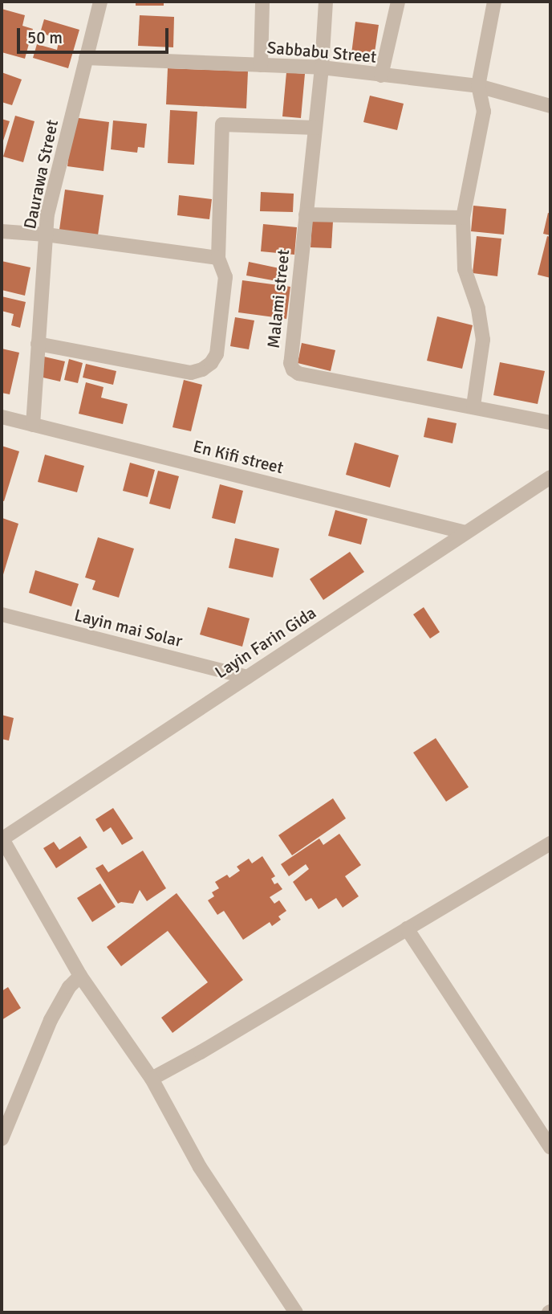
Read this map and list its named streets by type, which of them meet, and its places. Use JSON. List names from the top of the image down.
{
  "streets": {
    "street": [
      "Sabbabu Street",
      "Daurawa Street",
      "Malami street",
      "En Kifi street",
      "Layin mai Solar",
      "Layin Farin Gida"
    ]
  },
  "crossings": [
    ["Sabbabu Street", "Daurawa Street"],
    ["Sabbabu Street", "Malami street"],
    ["Daurawa Street", "En Kifi street"],
    ["En Kifi street", "Layin Farin Gida"],
    ["Layin mai Solar", "Layin Farin Gida"]
  ],
  "scale_bar": "50 m"
}
